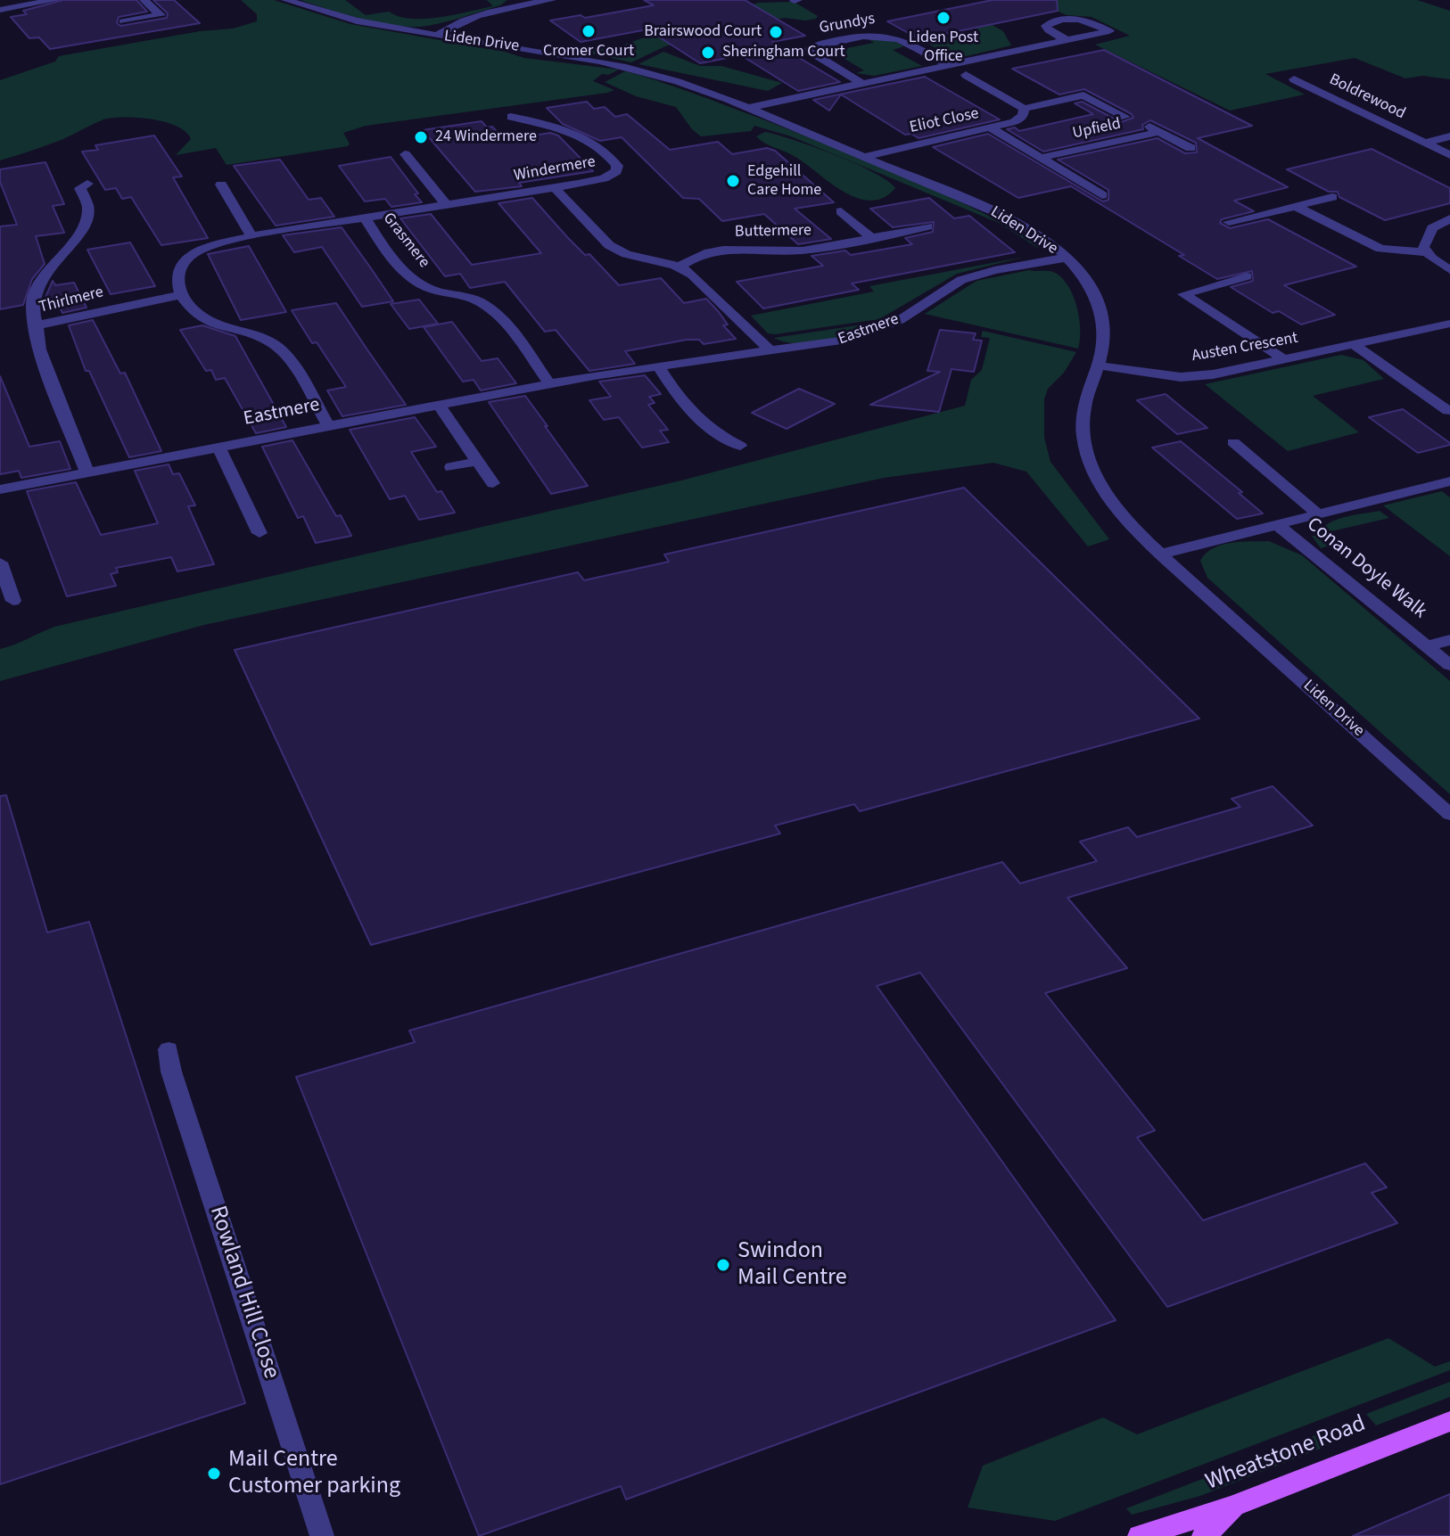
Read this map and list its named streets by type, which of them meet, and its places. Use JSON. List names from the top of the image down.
{
  "streets": {
    "main road": ["Wheatstone Road"],
    "street": [
      "Grundys",
      "Liden Drive",
      "Boldrewood",
      "Eliot Close",
      "Upfield",
      "Windermere",
      "Buttermere",
      "Grasmere",
      "Thirlmere",
      "Eastmere",
      "Austen Crescent",
      "Conan Doyle Walk",
      "Rowland Hill Close"
    ]
  },
  "crossings": [
    ["Liden Drive", "Eliot Close"],
    ["Liden Drive", "Eastmere"],
    ["Liden Drive", "Austen Crescent"],
    ["Liden Drive", "Conan Doyle Walk"],
    ["Windermere", "Grasmere"],
    ["Windermere", "Thirlmere"],
    ["Grasmere", "Eastmere"],
    ["Thirlmere", "Eastmere"]
  ],
  "places": [
    "Liden Post Office",
    "Cromer Court",
    "Brairswood Court",
    "Sheringham Court",
    "24 Windermere",
    "Edgehill Care Home",
    "Swindon Mail Centre",
    "Mail Centre Customer parking"
  ]
}
